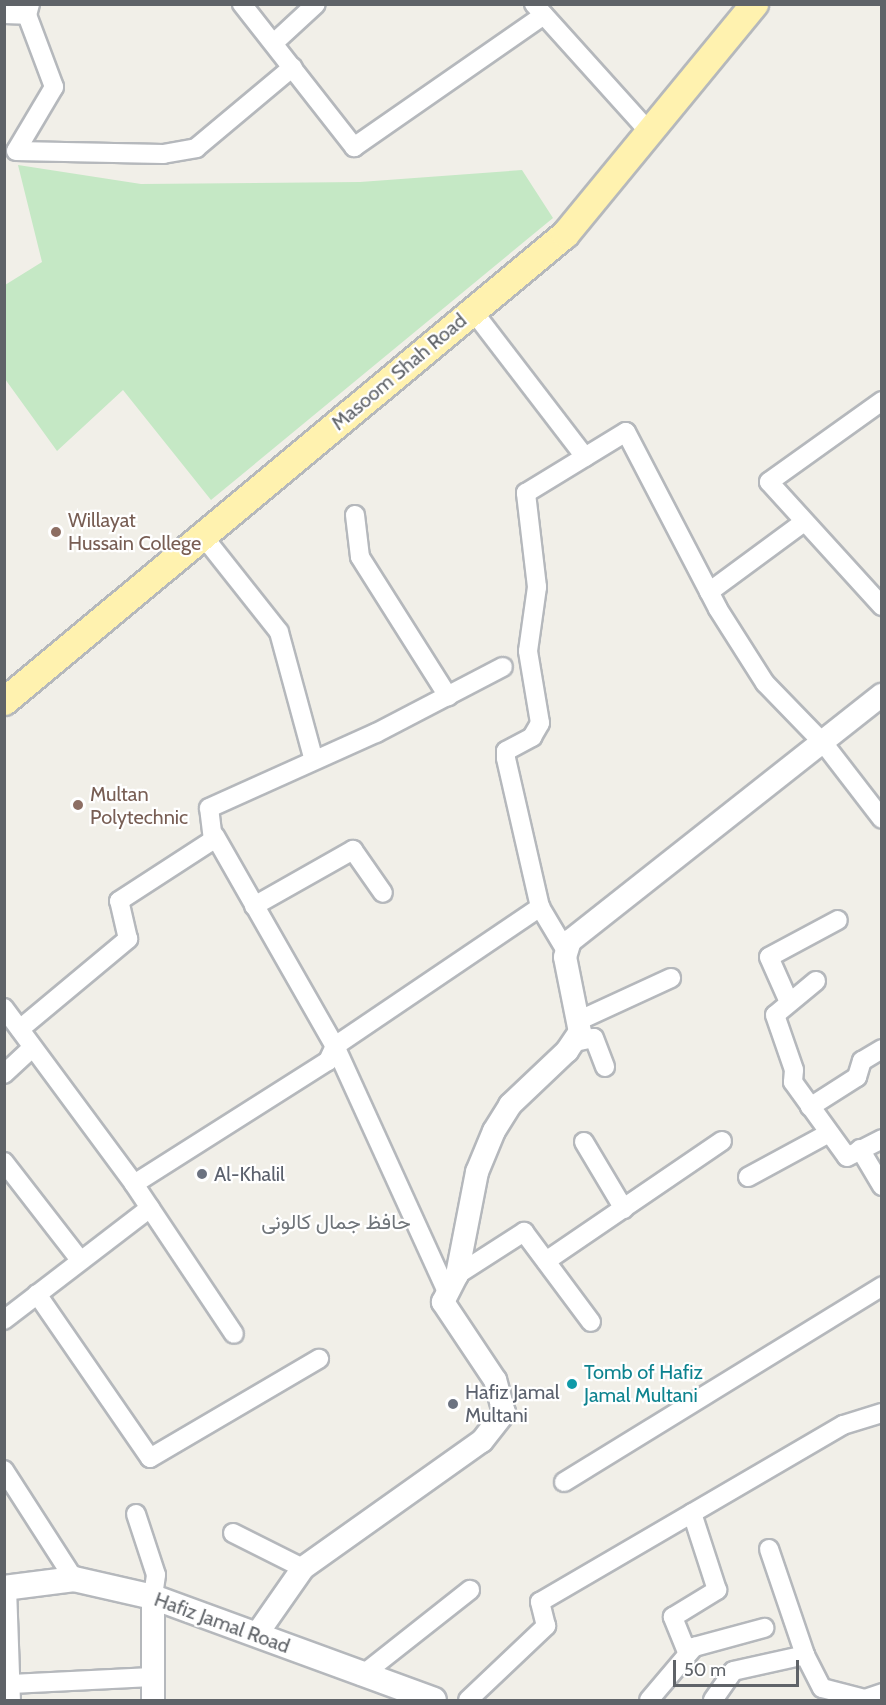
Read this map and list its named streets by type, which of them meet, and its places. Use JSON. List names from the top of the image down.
{
  "streets": {
    "main road": ["Masoom Shah Road", "Hafiz Jamal Road"]
  },
  "districts": ["حافظ جمال کالونی"],
  "places": [
    "Willayat Hussain College",
    "Multan Polytechnic",
    "Al-Khalil",
    "Tomb of Hafiz Jamal Multani",
    "Hafiz Jamal Multani"
  ],
  "scale_bar": "50 m"
}
